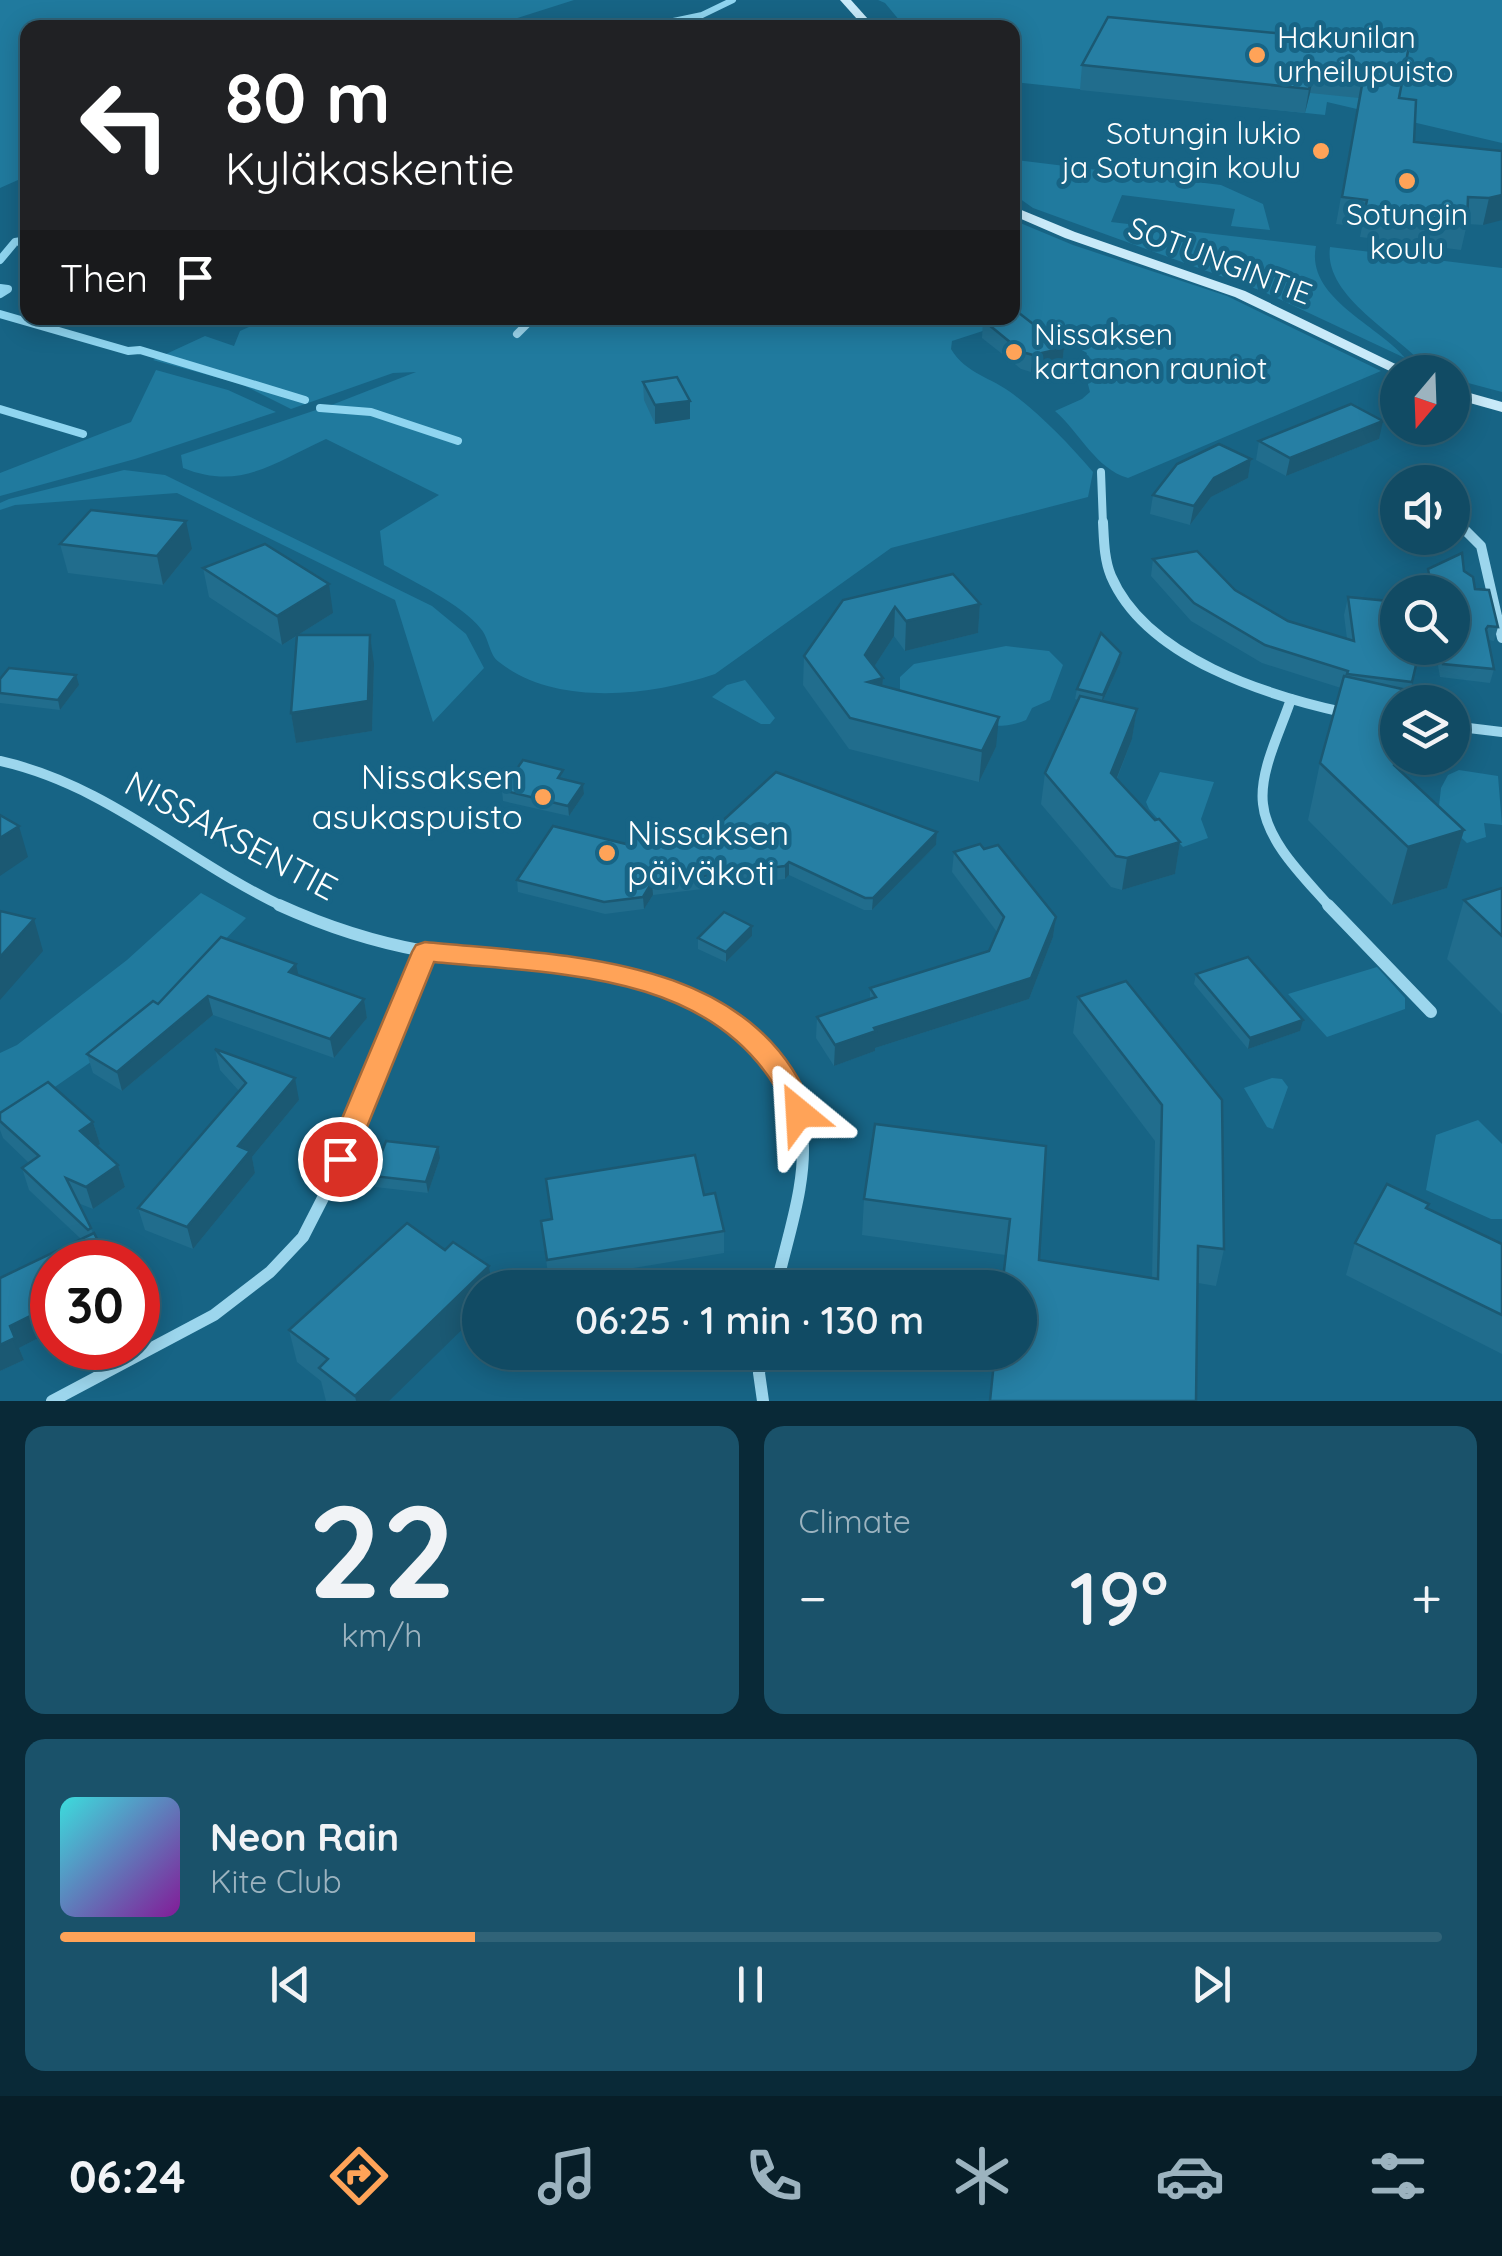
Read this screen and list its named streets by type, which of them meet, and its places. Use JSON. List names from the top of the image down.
{
  "streets": {
    "street": ["SOTUNGINTIE", "NISSAKSENTIE"]
  },
  "places": [
    "Hakunilan urheilupuisto",
    "Sotungin lukio ja Sotungin koulu",
    "Sotungin koulu",
    "Nissaksen kartanon rauniot",
    "Nissaksen asukaspuisto",
    "Nissaksen päiväkoti"
  ],
  "north": "bottom",
  "page": {
    "turn": ["80 m", "Kyläkaskentie"],
    "then": "Then",
    "limit": "30",
    "trip": "06:25 · 1 min · 130 m",
    "tile": [
      ["22", "km/h"],
      "Climate"
    ],
    "heat": ["−", "19°", "+"],
    "song": ["Neon Rain", "Kite Club"],
    "tabs": "06:24"
  }
}
